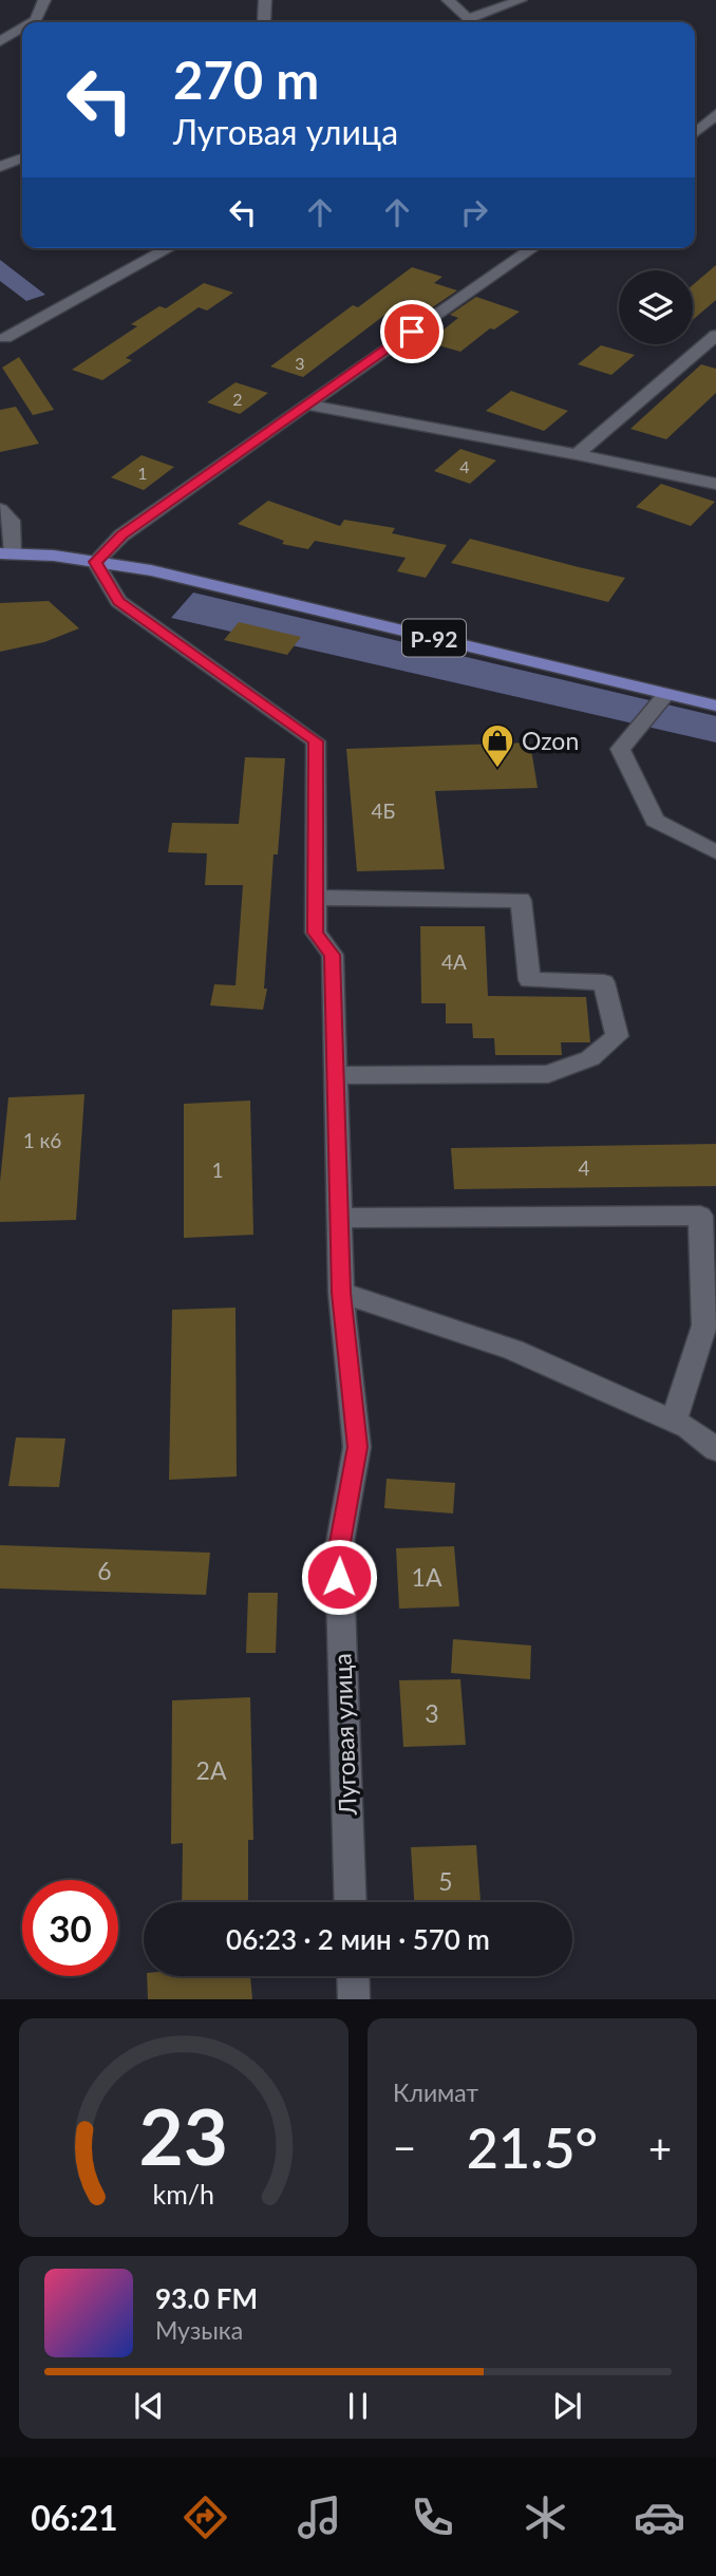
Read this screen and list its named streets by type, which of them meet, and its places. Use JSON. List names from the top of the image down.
{
  "streets": {
    "main road": ["Р-92"],
    "street": ["Луговая улица"]
  },
  "crossings": [
    ["Р-92", "Луговая улица"]
  ],
  "places": {
    "shop": ["Ozon"]
  },
  "house_numbers": [
    "3",
    "2",
    "4",
    "1",
    "4Б",
    "4А",
    "1 к6",
    "4",
    "1",
    "6",
    "1А",
    "3",
    "2А",
    "5"
  ],
  "page": {
    "turn": ["270 m", "Луговая улица"],
    "limit": "30",
    "trip": "06:23 · 2 мин · 570 m",
    "tile": "Климат",
    "heat": ["−", "21.5°", "+"],
    "song": ["93.0 FM", "Музыка"],
    "tabs": "06:21",
    "gauge": ["23", "km/h"]
  }
}
